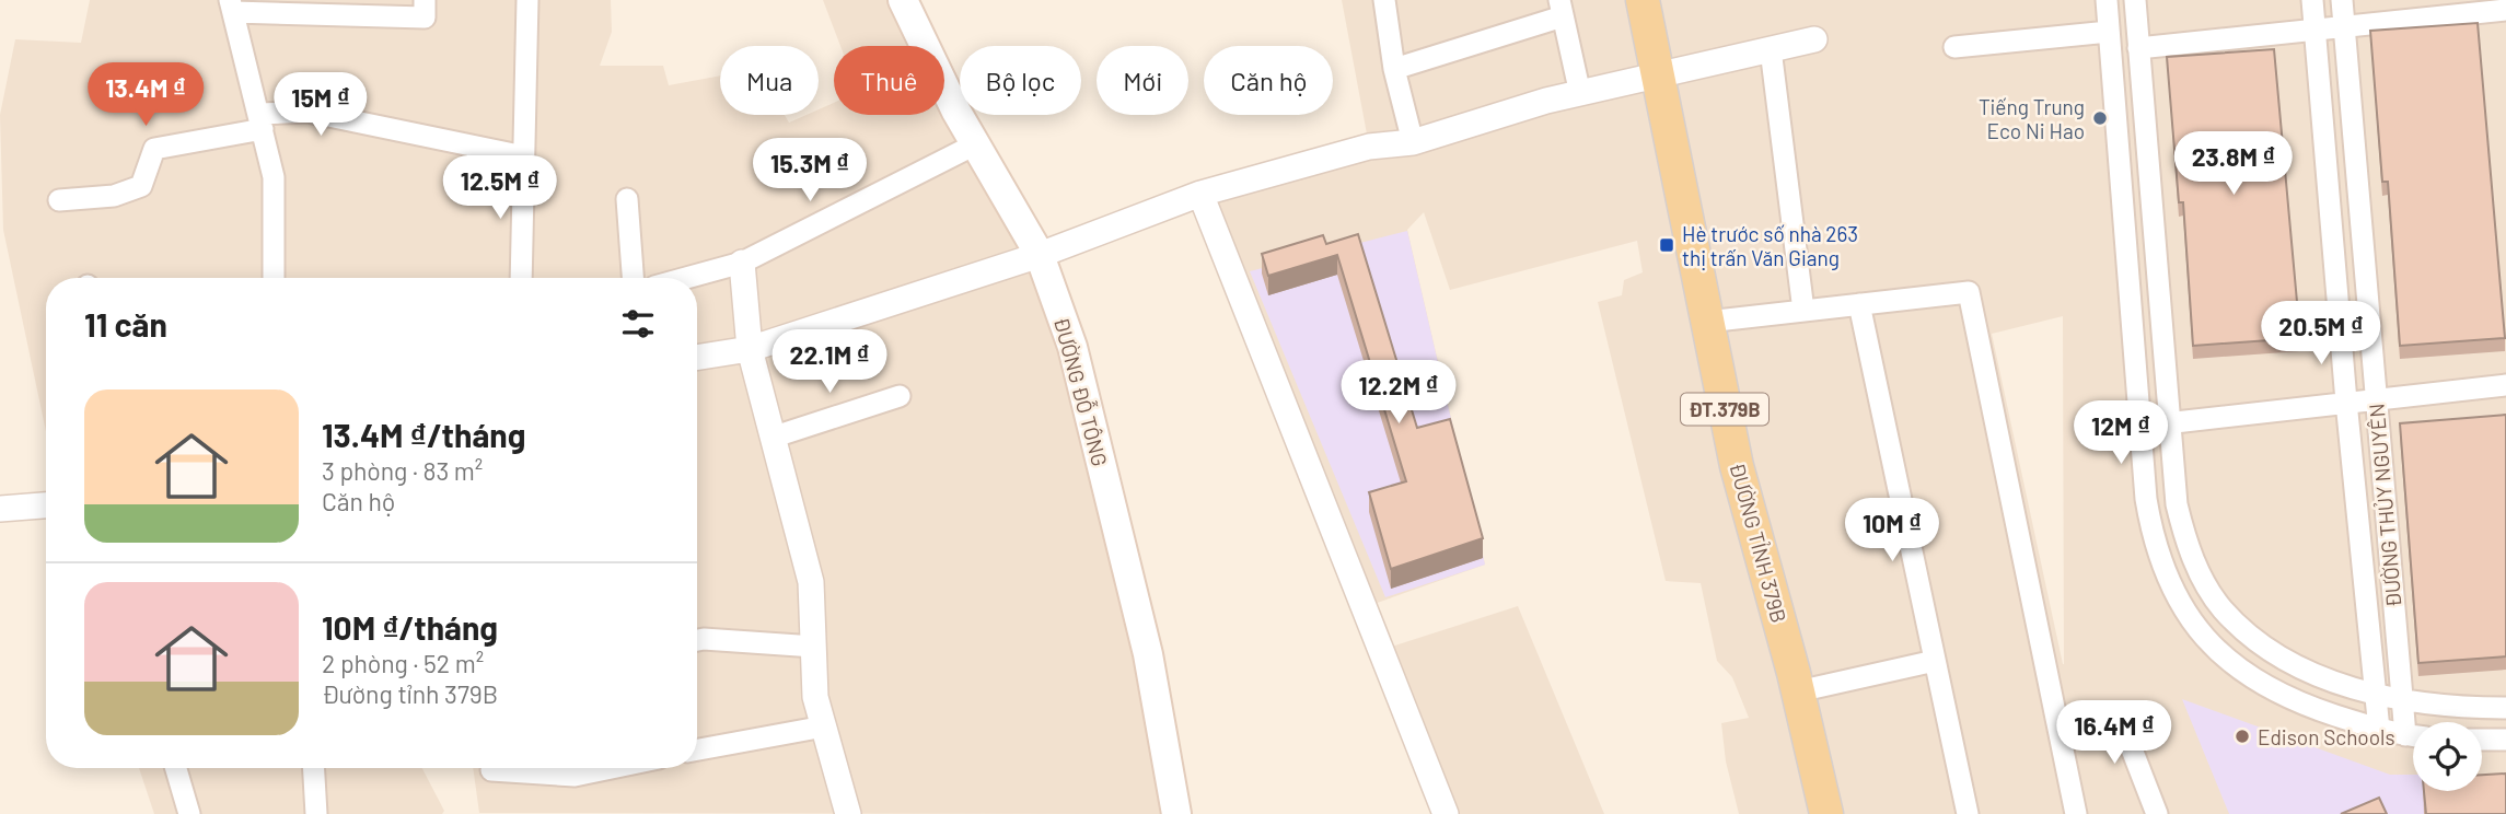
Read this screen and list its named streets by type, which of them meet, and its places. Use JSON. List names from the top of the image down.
{
  "streets": {
    "main road": ["ĐƯỜNG ĐỖ TÔNG", "ĐT.379B", "ĐƯỜNG TỈNH 379B"],
    "street": ["ĐƯỜNG THỦY NGUYÊN"]
  },
  "places": {
    "other": ["Tiếng Trung Eco Ni Hao", "Edison Schools"],
    "transit": ["Hè trước số nhà 263 thị trấn Văn Giang"]
  },
  "page": {
    "chip": [
      "Mua",
      "Thuê",
      "Bộ lọc",
      "Mới",
      "Căn hộ"
    ],
    "price": [
      "13.4M ₫",
      "15M ₫",
      "23.8M ₫",
      "15.3M ₫",
      "12.5M ₫",
      "20.5M ₫",
      "22.1M ₫",
      "12.2M ₫",
      "12M ₫",
      "10M ₫",
      "16.4M ₫"
    ],
    "heading": "11 căn",
    "list": [
      {
        "name": "13.4M ₫/tháng",
        "note": "3 phòng · 83 m² · Căn hộ"
      },
      {
        "name": "10M ₫/tháng",
        "note": "2 phòng · 52 m² · Đường tỉnh 379B"
      }
    ]
  }
}
